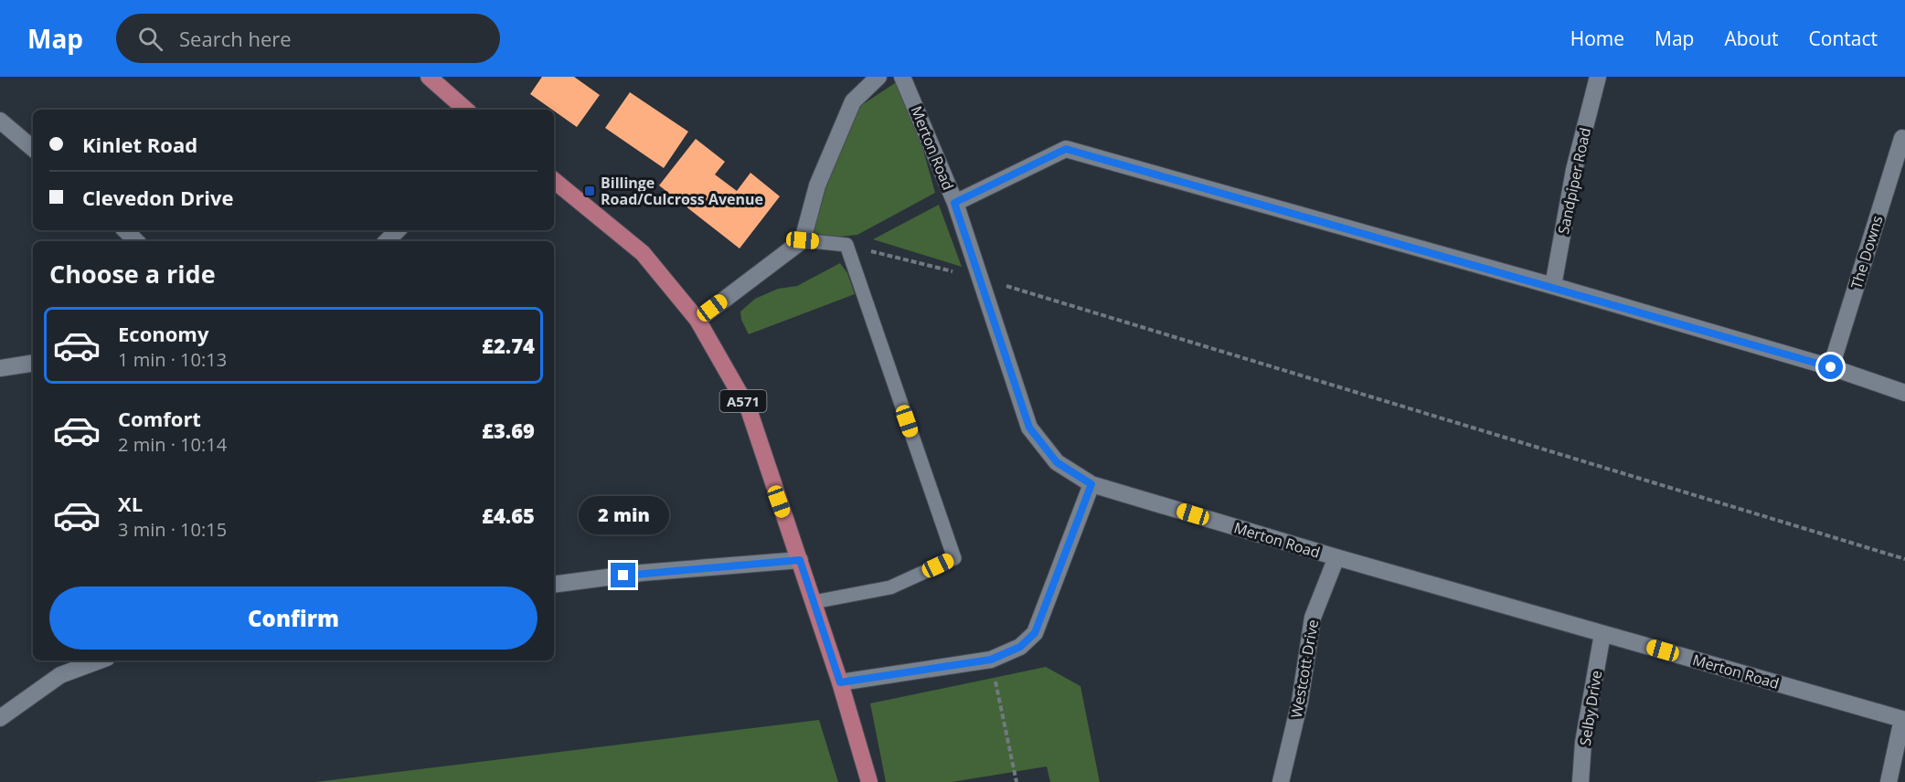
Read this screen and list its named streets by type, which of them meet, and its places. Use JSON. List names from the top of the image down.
{
  "streets": {
    "main road": ["A571"],
    "street": [
      "Merton Road",
      "Sandpiper Road",
      "The Downs",
      "Westcott Drive",
      "Selby Drive"
    ]
  },
  "crossings": [
    ["Merton Road", "Westcott Drive"],
    ["Merton Road", "Selby Drive"]
  ],
  "places": {
    "transit": ["Billinge Road/Culcross Avenue"]
  },
  "page": {
    "header": "Map",
    "search": "Search here",
    "nav": [
      "Home",
      "Map",
      "About",
      "Contact"
    ],
    "banner": ["Kinlet Road", "Clevedon Drive"],
    "heading": "Choose a ride",
    "list": [
      {
        "name": "Economy",
        "note": "1 min · 10:13",
        "value": "£2.74"
      },
      {
        "name": "Comfort",
        "note": "2 min · 10:14",
        "value": "£3.69"
      },
      {
        "name": "XL",
        "note": "3 min · 10:15",
        "value": "£4.65"
      }
    ],
    "bubble": "2 min",
    "buttons": "Confirm"
  }
}
